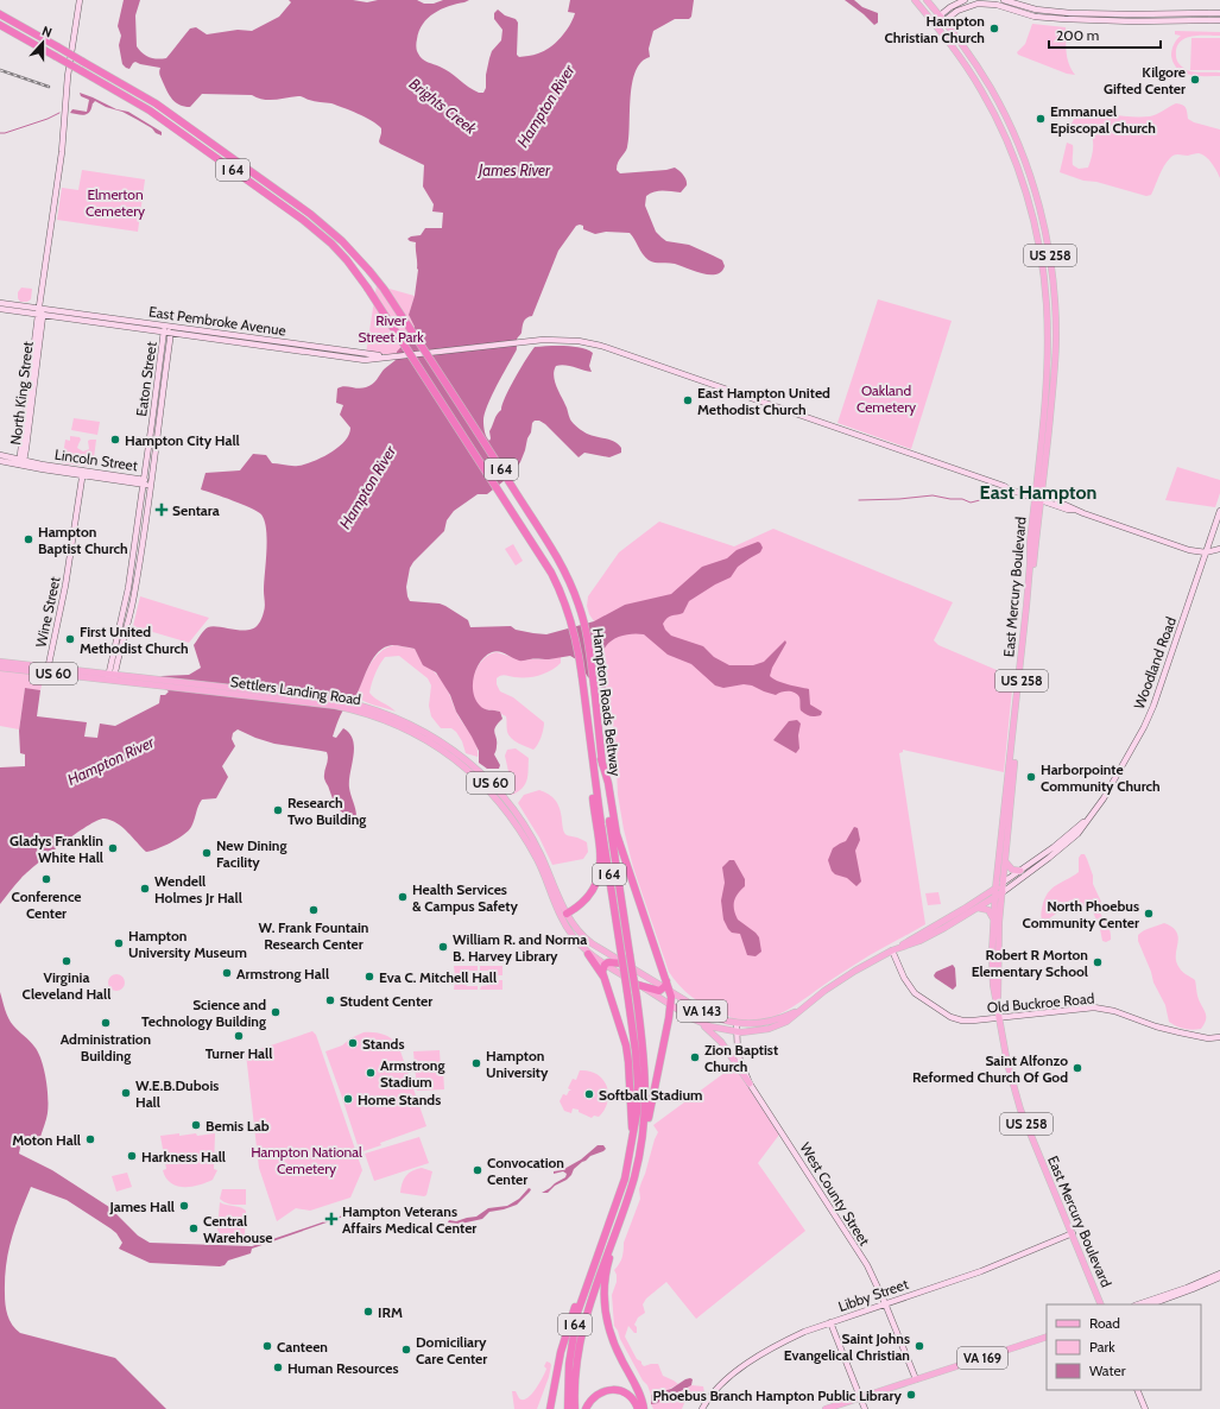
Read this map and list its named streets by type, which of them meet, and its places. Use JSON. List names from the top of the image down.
{
  "streets": {
    "highway": ["I 64", "US 60", "Hampton Roads Beltway"],
    "main road": [
      "US 258",
      "East Pembroke Avenue",
      "Eaton Street",
      "North King Street",
      "Lincoln Street",
      "East Mercury Boulevard",
      "Wine Street",
      "Woodland Road",
      "Settlers Landing Road",
      "Old Buckroe Road",
      "VA 143",
      "West County Street",
      "Libby Street",
      "VA 169"
    ]
  },
  "crossings": [
    ["East Pembroke Avenue", "Eaton Street"],
    ["East Pembroke Avenue", "North King Street"],
    ["East Pembroke Avenue", "East Mercury Boulevard"],
    ["East Pembroke Avenue", "Woodland Road"],
    ["Eaton Street", "Lincoln Street"],
    ["Eaton Street", "Settlers Landing Road"],
    ["North King Street", "Lincoln Street"],
    ["Lincoln Street", "Wine Street"],
    ["East Mercury Boulevard", "Woodland Road"],
    ["East Mercury Boulevard", "Old Buckroe Road"],
    ["East Mercury Boulevard", "Libby Street"],
    ["Wine Street", "Settlers Landing Road"],
    ["Woodland Road", "Settlers Landing Road"],
    ["Woodland Road", "Old Buckroe Road"],
    ["Woodland Road", "VA 143"],
    ["Woodland Road", "West County Street"],
    ["US 60", "Settlers Landing Road"],
    ["US 60", "Hampton Roads Beltway"],
    ["Settlers Landing Road", "VA 143"],
    ["Settlers Landing Road", "West County Street"],
    ["VA 143", "West County Street"],
    ["West County Street", "Libby Street"],
    ["West County Street", "VA 169"]
  ],
  "districts": ["East Hampton"],
  "water": ["Brights Creek", "Hampton River", "James River"],
  "parks": [
    "Elmerton Cemetery",
    "River Street Park",
    "Oakland Cemetery",
    "Hampton National Cemetery"
  ],
  "places": {
    "other": [
      "Hampton Christian Church",
      "Kilgore Gifted Center",
      "Emmanuel Episcopal Church",
      "East Hampton United Methodist Church",
      "Hampton City Hall",
      "Hampton Baptist Church",
      "First United Methodist Church",
      "Harborpointe Community Church",
      "Research Two Building",
      "Gladys Franklin White Hall",
      "New Dining Facility",
      "Conference Center",
      "Wendell Holmes Jr Hall",
      "Health Services & Campus Safety",
      "W. Frank Fountain Research Center",
      "North Phoebus Community Center",
      "Hampton University Museum",
      "William R. and Norma B. Harvey Library",
      "Virginia Cleveland Hall",
      "Robert R Morton Elementary School",
      "Armstrong Hall",
      "Eva C. Mitchell Hall",
      "Student Center",
      "Science and Technology Building",
      "Administration Building",
      "Turner Hall",
      "Stands",
      "Zion Baptist Church",
      "Hampton University",
      "Saint Alfonzo Reformed Church Of God",
      "Armstrong Stadium",
      "W.E.B.Dubois Hall",
      "Softball Stadium",
      "Home Stands",
      "Bemis Lab",
      "Moton Hall",
      "Harkness Hall",
      "Convocation Center",
      "James Hall",
      "Central Warehouse",
      "IRM",
      "Canteen",
      "Saint Johns Evangelical Christian",
      "Domiciliary Care Center",
      "Human Resources",
      "Phoebus Branch Hampton Public Library"
    ],
    "health": ["Sentara", "Hampton Veterans Affairs Medical Center"]
  },
  "legend": ["Road", "Park", "Water"],
  "scale_bar": "200 m",
  "north": "top"
}
